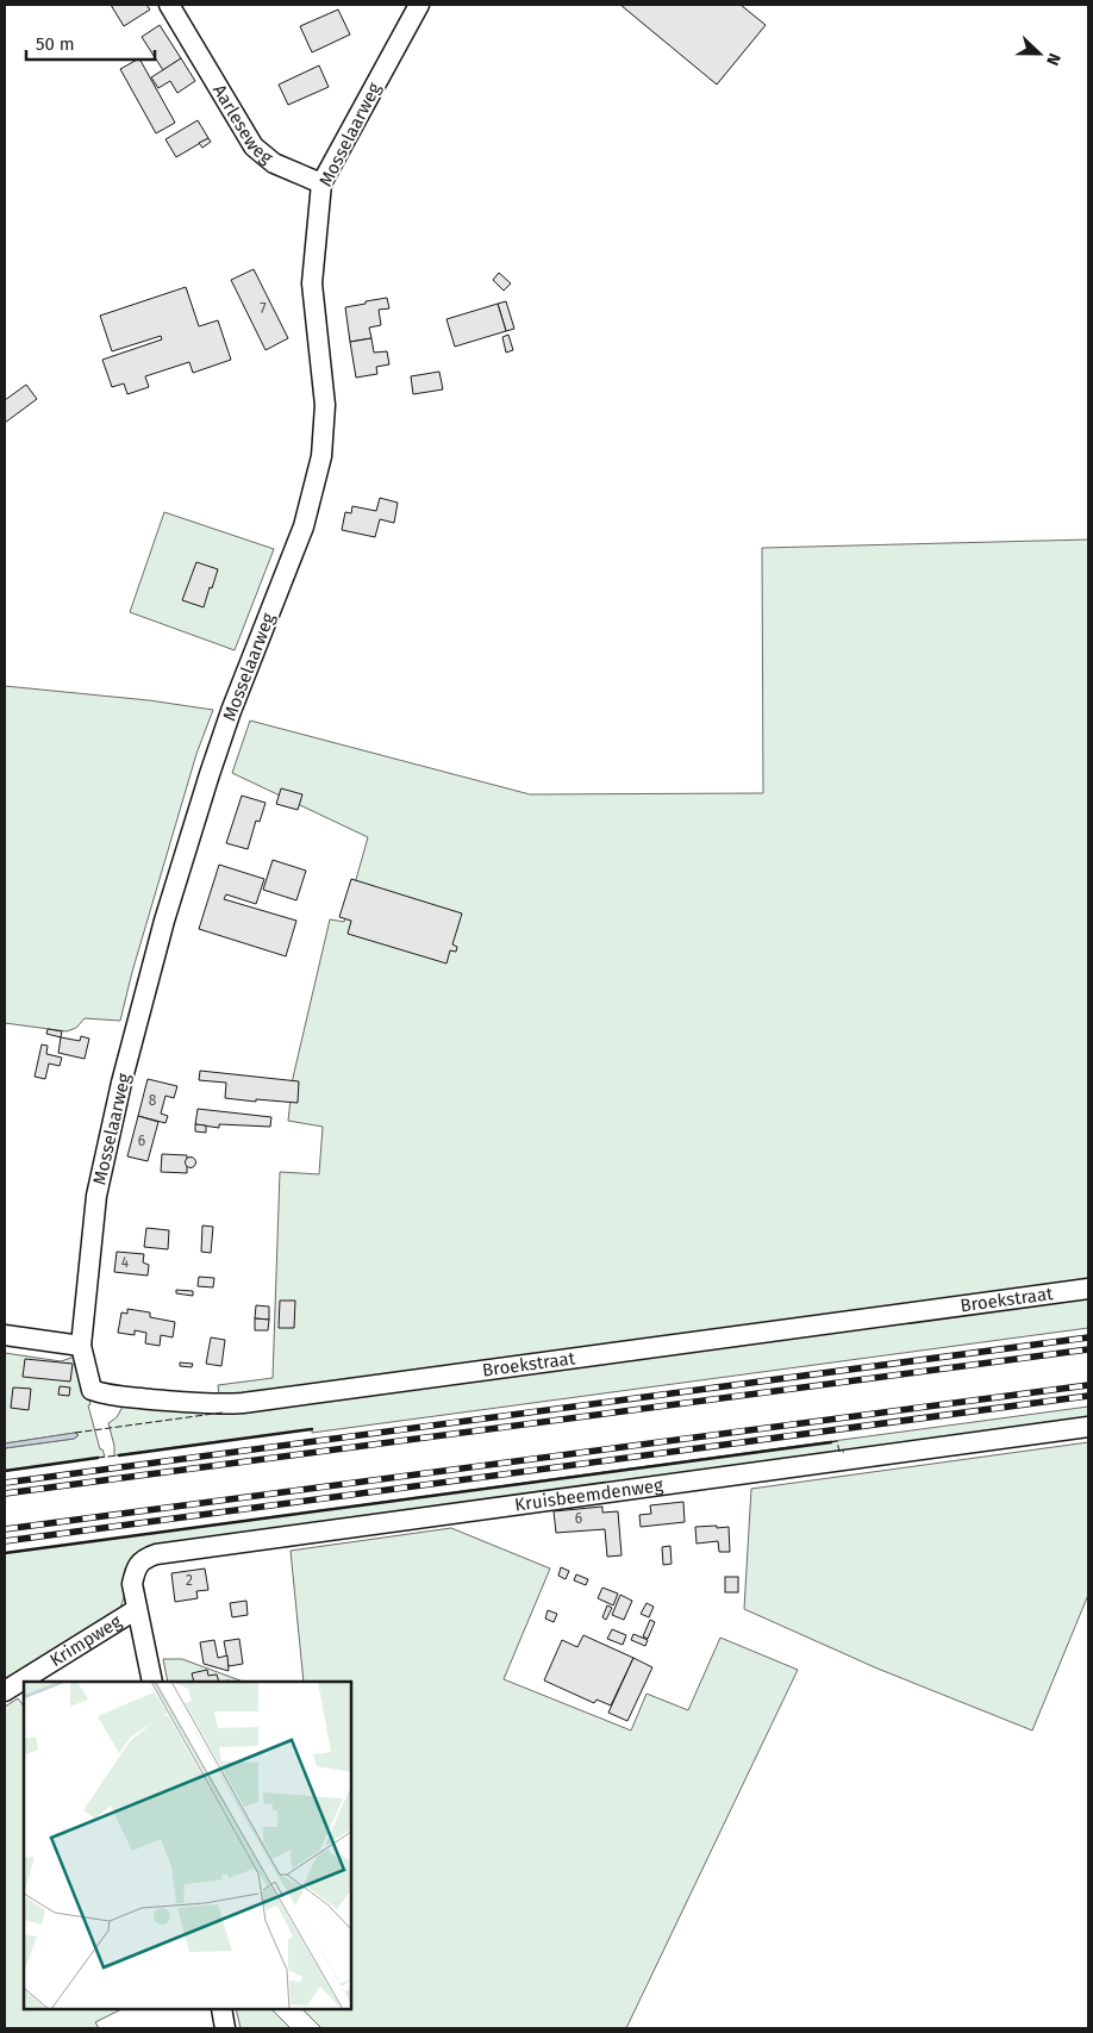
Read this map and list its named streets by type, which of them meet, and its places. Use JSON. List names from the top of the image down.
{
  "streets": {
    "street": [
      "Aarleseweg",
      "Mosselaarweg",
      "Broekstraat",
      "Kruisbeemdenweg",
      "Krimpweg"
    ]
  },
  "crossings": [
    ["Aarleseweg", "Mosselaarweg"],
    ["Mosselaarweg", "Broekstraat"],
    ["Kruisbeemdenweg", "Krimpweg"]
  ],
  "house_numbers": [
    "7",
    "8",
    "6",
    "4",
    "6",
    "2"
  ],
  "scale_bar": "50 m",
  "north": "right"
}
